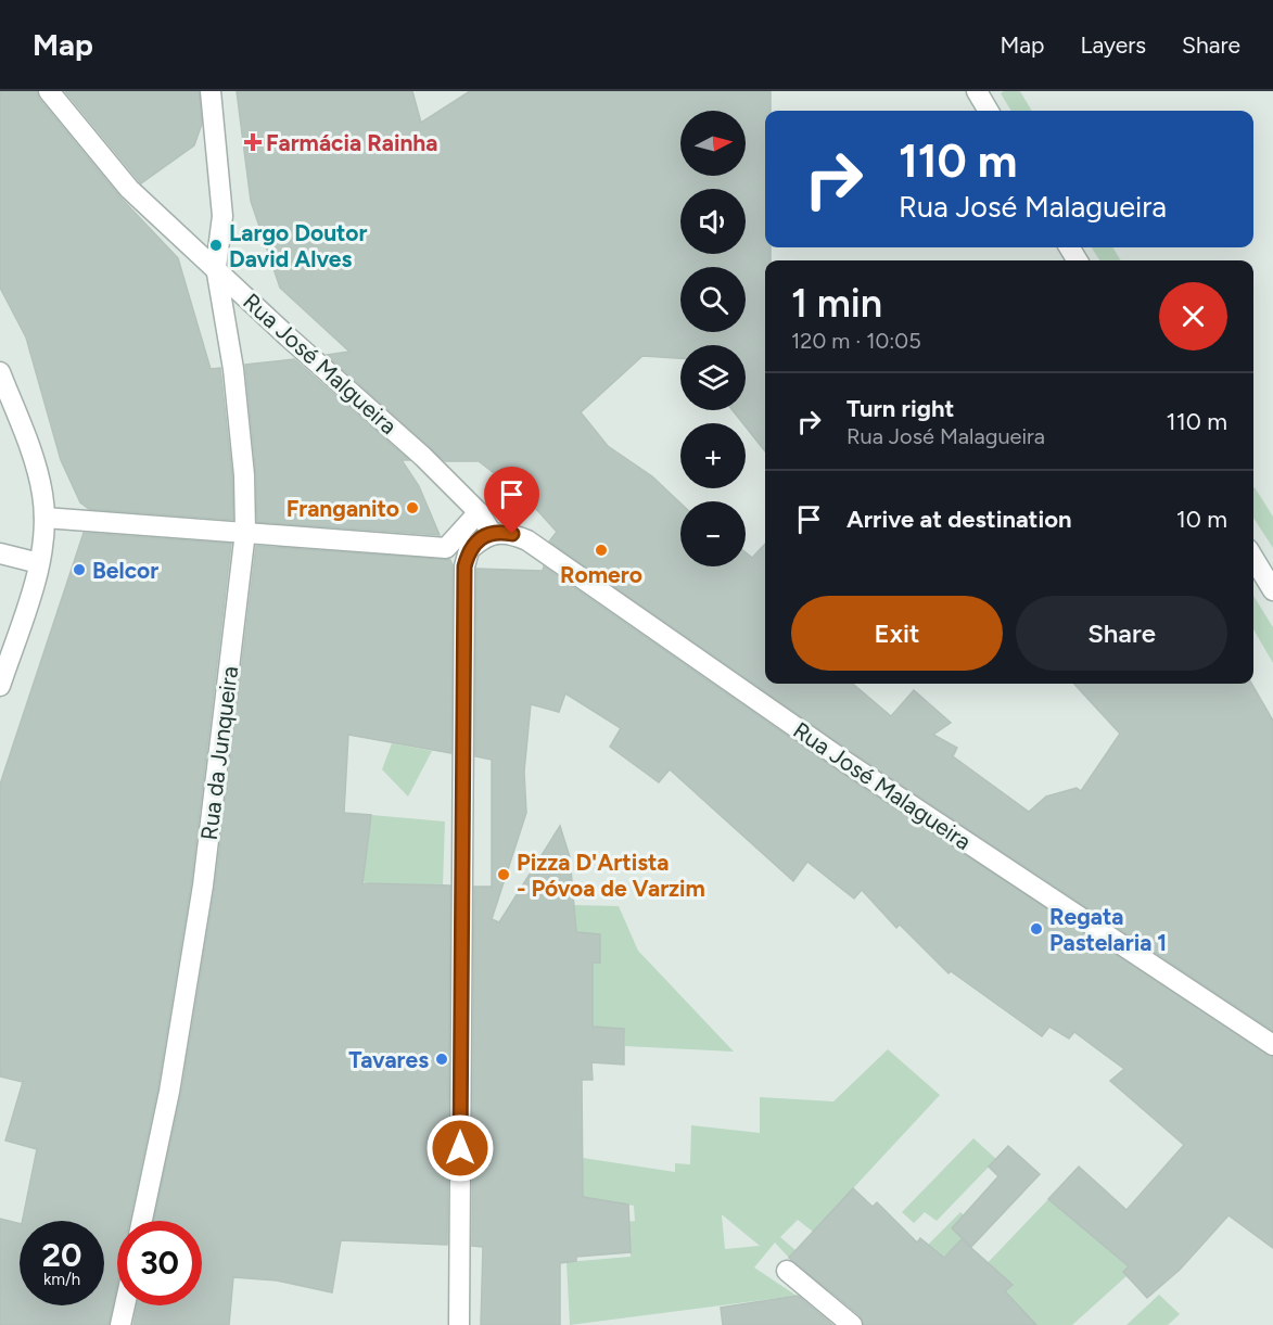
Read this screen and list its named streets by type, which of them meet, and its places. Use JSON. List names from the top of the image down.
{
  "streets": {
    "street": ["Rua José Malgueira", "Rua da Junqueira", "Rua José Malagueira"]
  },
  "crossings": [
    ["Rua José Malgueira", "Rua da Junqueira"],
    ["Rua José Malgueira", "Rua José Malagueira"]
  ],
  "places": {
    "health": ["Farmácia Rainha"],
    "other": [
      "Largo Doutor David Alves",
      "Franganito",
      "Romero",
      "Belcor",
      "Pizza D'Artista - Póvoa de Varzim",
      "Regata Pastelaria 1",
      "Tavares"
    ]
  },
  "north": "right",
  "page": {
    "header": "Map",
    "nav": ["Map", "Layers", "Share"],
    "map_buttons": ["+", "−"],
    "turn": ["110 m", "Rua José Malagueira"],
    "heading": ["1 min", "120 m · 10:05"],
    "list": [
      {
        "name": "Turn right",
        "note": "Rua José Malagueira",
        "value": "110 m"
      },
      {
        "name": "Arrive at destination",
        "value": "10 m"
      }
    ],
    "buttons": ["Exit", "Share"],
    "speed": "20 km/h",
    "limit": "30"
  }
}
